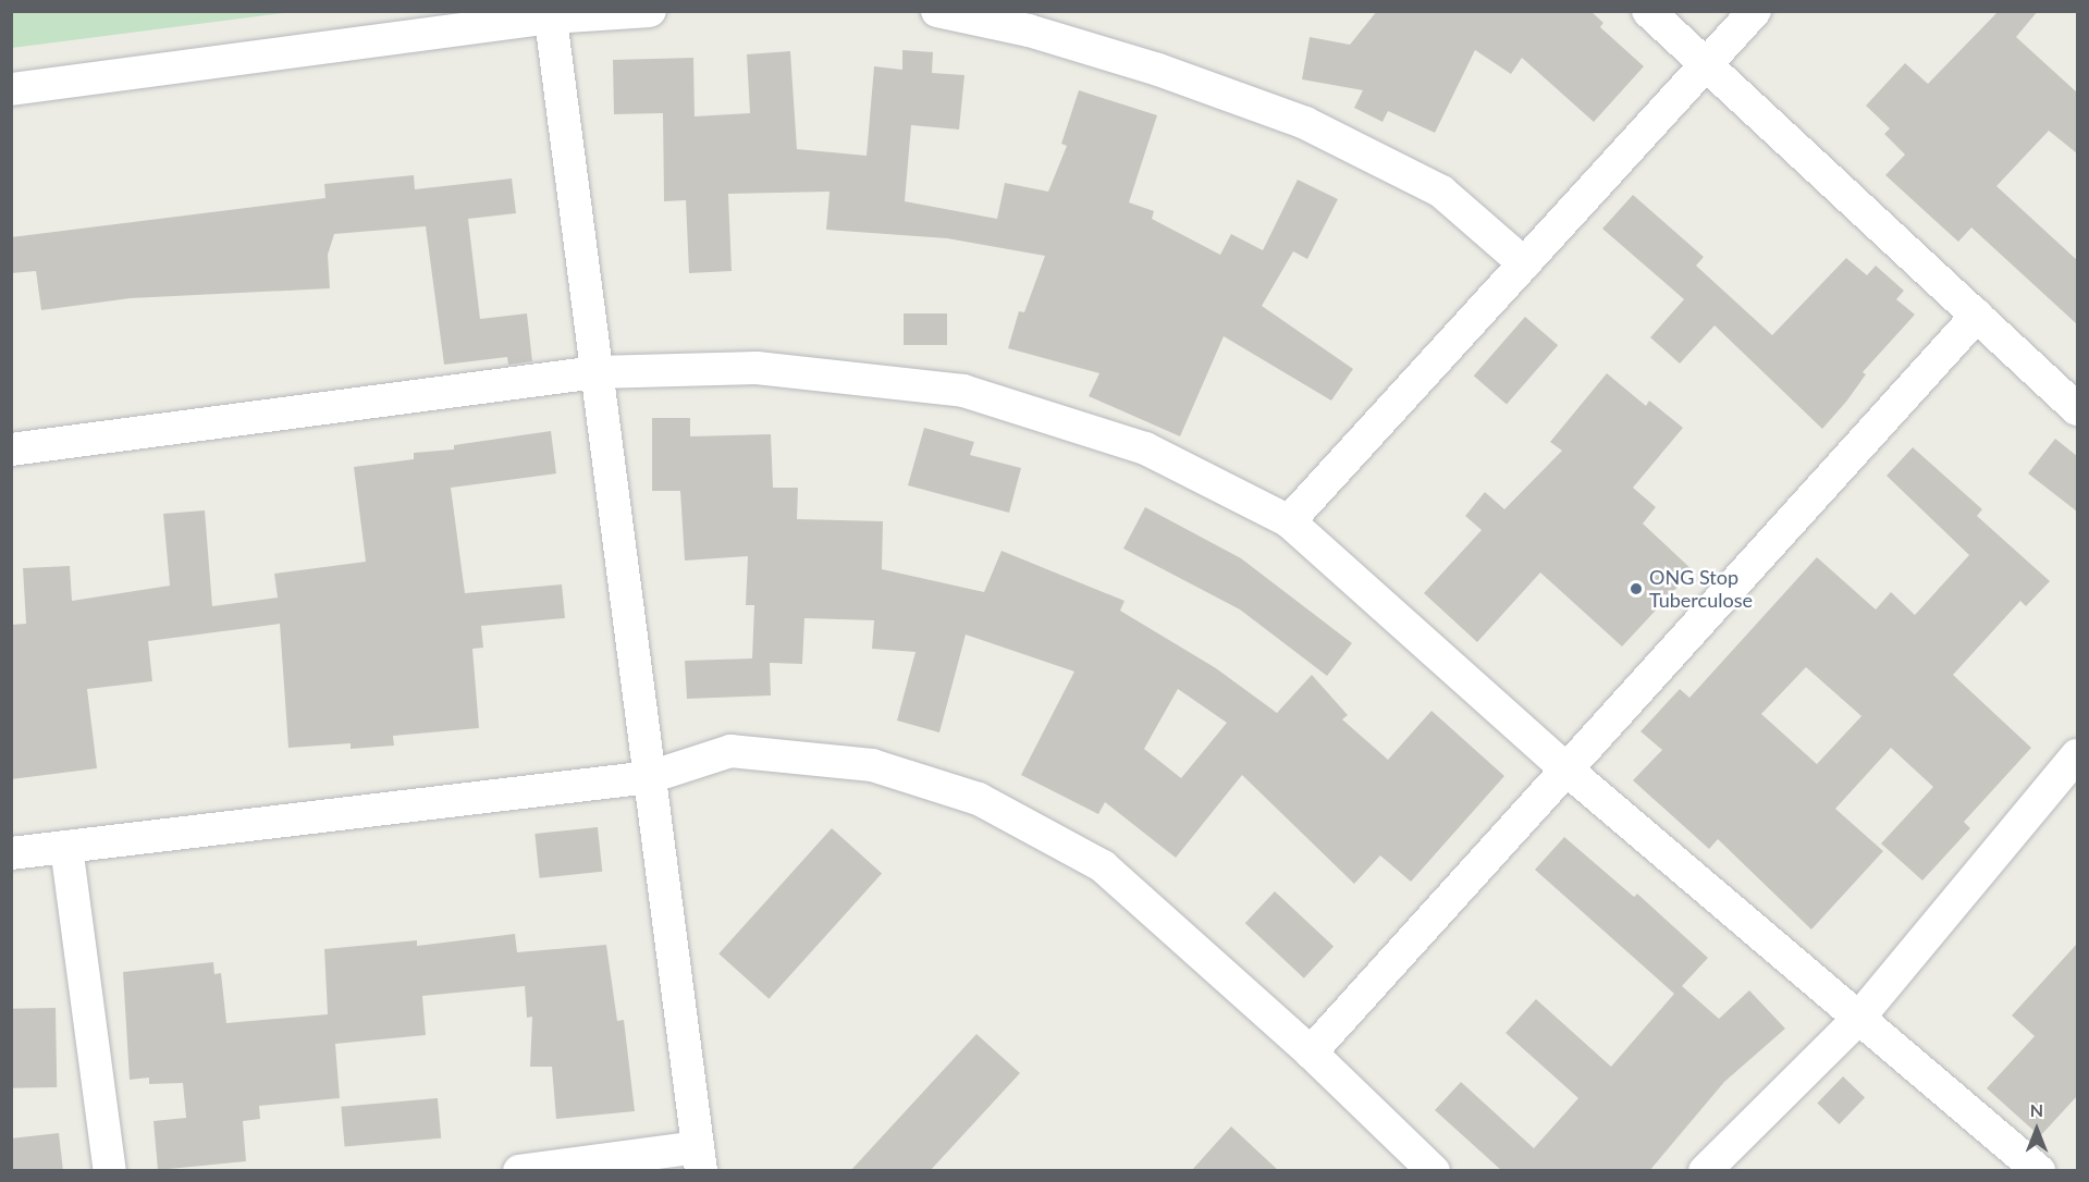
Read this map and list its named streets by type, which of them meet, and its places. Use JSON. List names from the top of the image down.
{
  "places": ["ONG Stop Tuberculose"],
  "north": "top"
}
